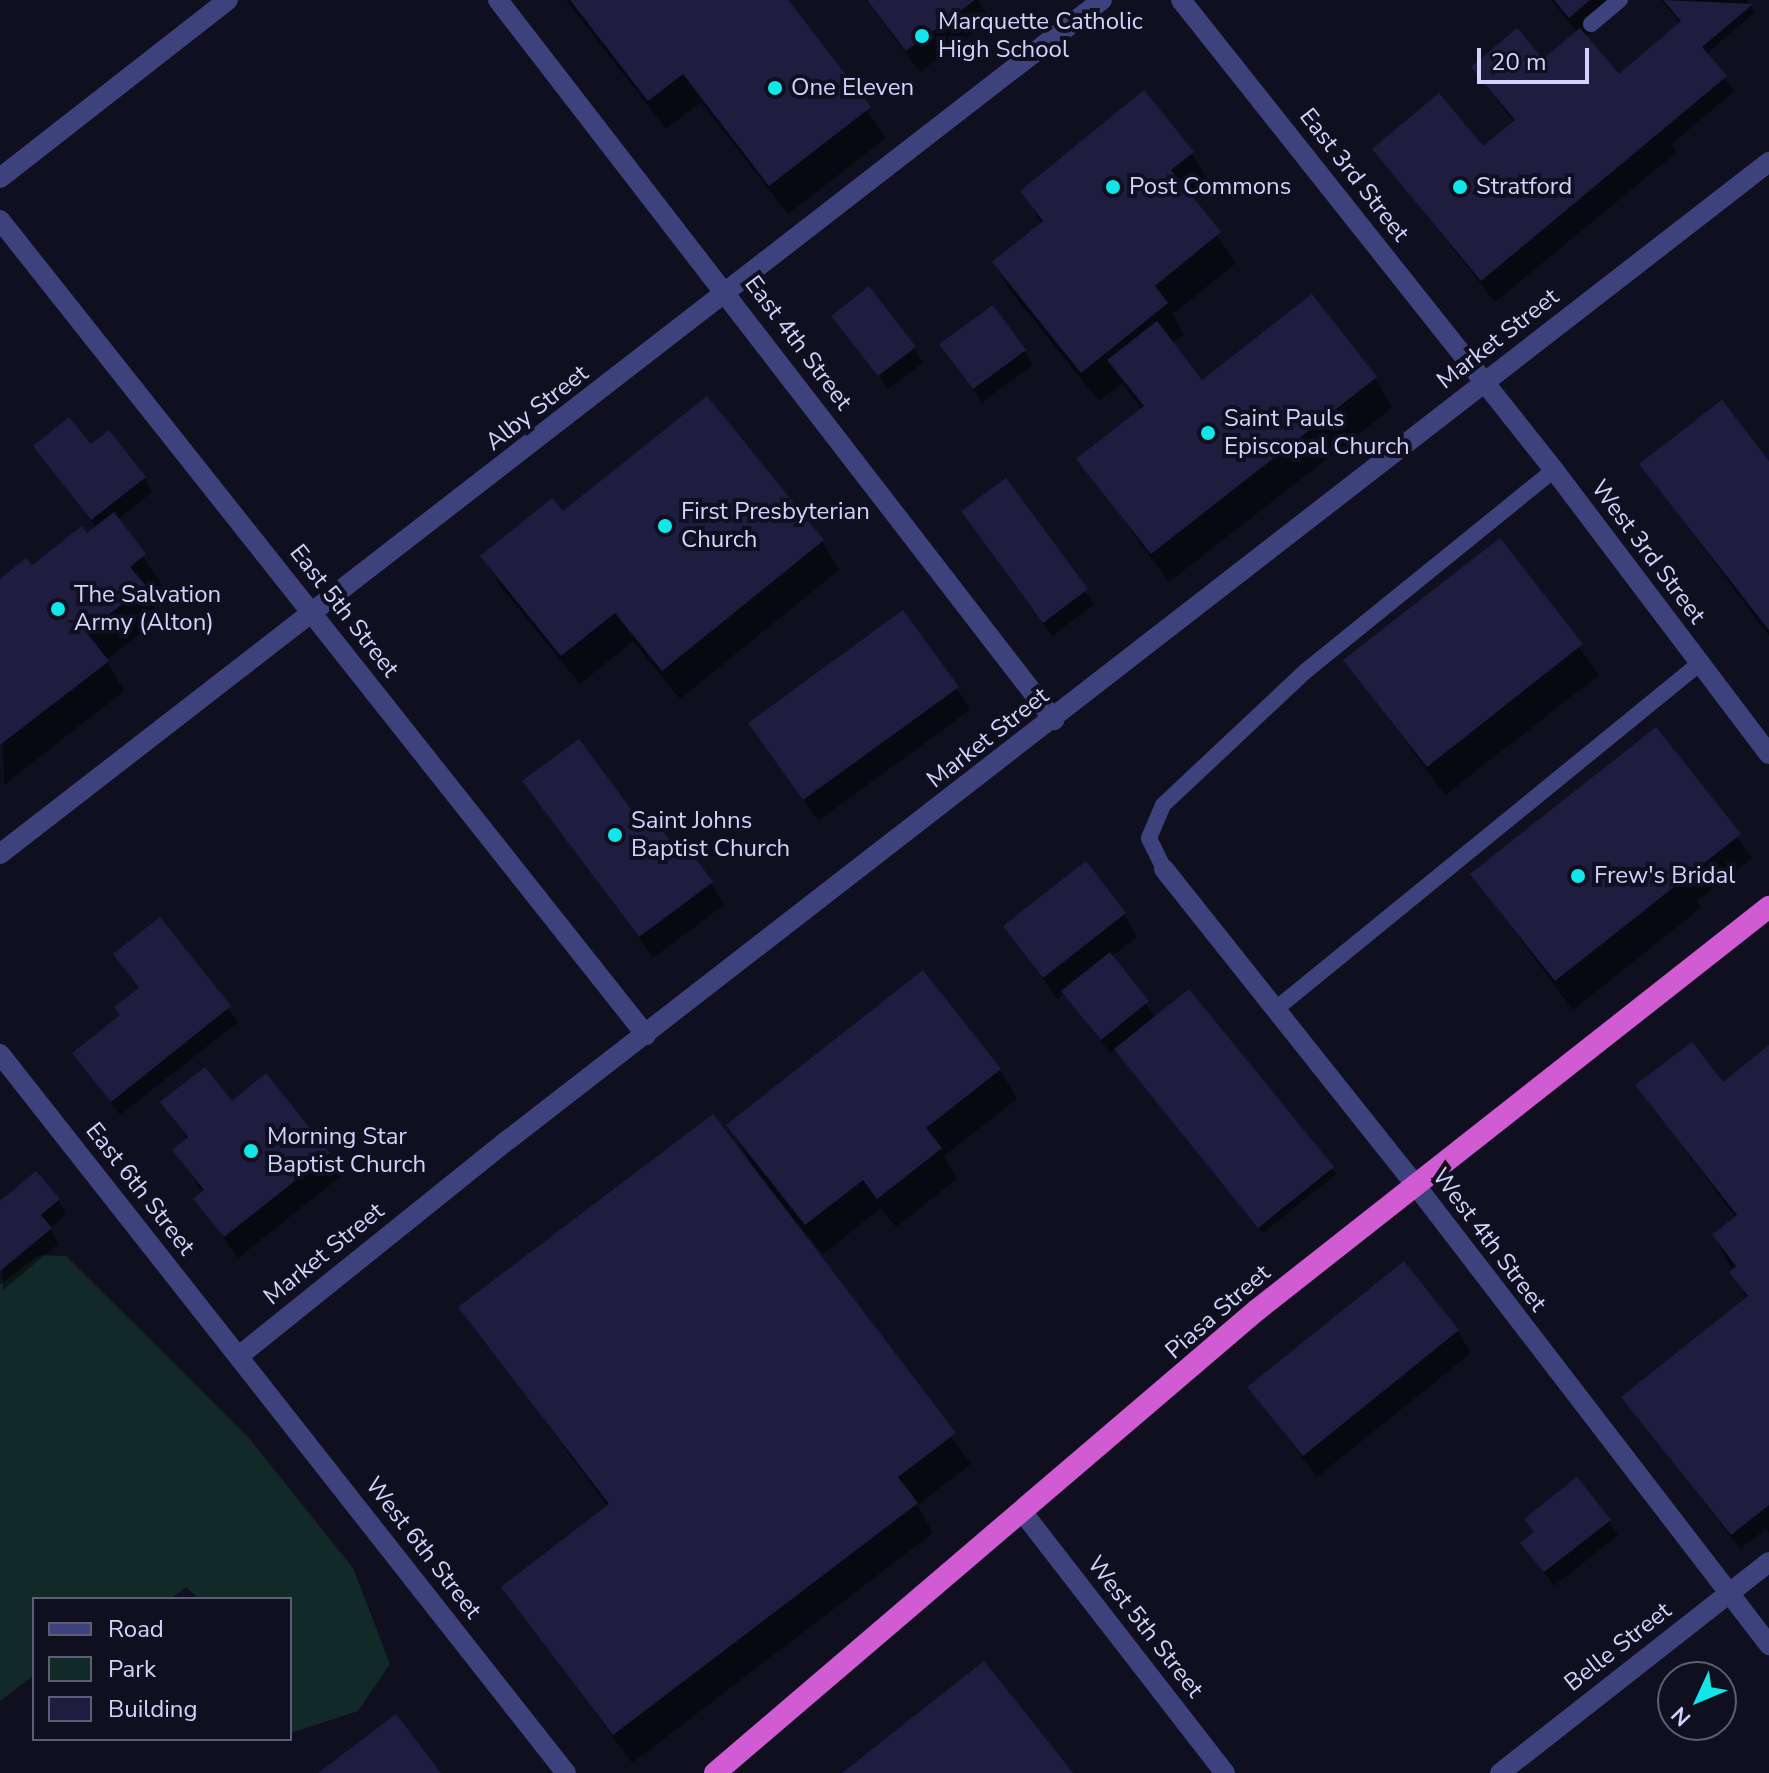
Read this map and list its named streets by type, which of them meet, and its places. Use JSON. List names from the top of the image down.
{
  "streets": {
    "highway": ["Piasa Street"],
    "street": [
      "East 3rd Street",
      "Market Street",
      "East 4th Street",
      "Alby Street",
      "West 3rd Street",
      "East 5th Street",
      "East 6th Street",
      "West 4th Street",
      "West 6th Street",
      "West 5th Street",
      "Belle Street"
    ]
  },
  "crossings": [
    ["East 3rd Street", "Market Street"],
    ["East 3rd Street", "West 3rd Street"],
    ["Market Street", "East 4th Street"],
    ["Market Street", "West 3rd Street"],
    ["Market Street", "East 5th Street"],
    ["Market Street", "East 6th Street"],
    ["Market Street", "West 6th Street"],
    ["East 4th Street", "Alby Street"],
    ["Alby Street", "East 5th Street"],
    ["East 6th Street", "West 6th Street"],
    ["West 4th Street", "Piasa Street"],
    ["West 4th Street", "Belle Street"],
    ["Piasa Street", "West 5th Street"]
  ],
  "places": [
    "Marquette Catholic High School",
    "One Eleven",
    "Post Commons",
    "Stratford",
    "Saint Pauls Episcopal Church",
    "First Presbyterian Church",
    "The Salvation Army (Alton)",
    "Saint Johns Baptist Church",
    "Frew's Bridal",
    "Morning Star Baptist Church"
  ],
  "legend": ["Road", "Park", "Building"],
  "scale_bar": "20 m",
  "north": "bottom left"
}
